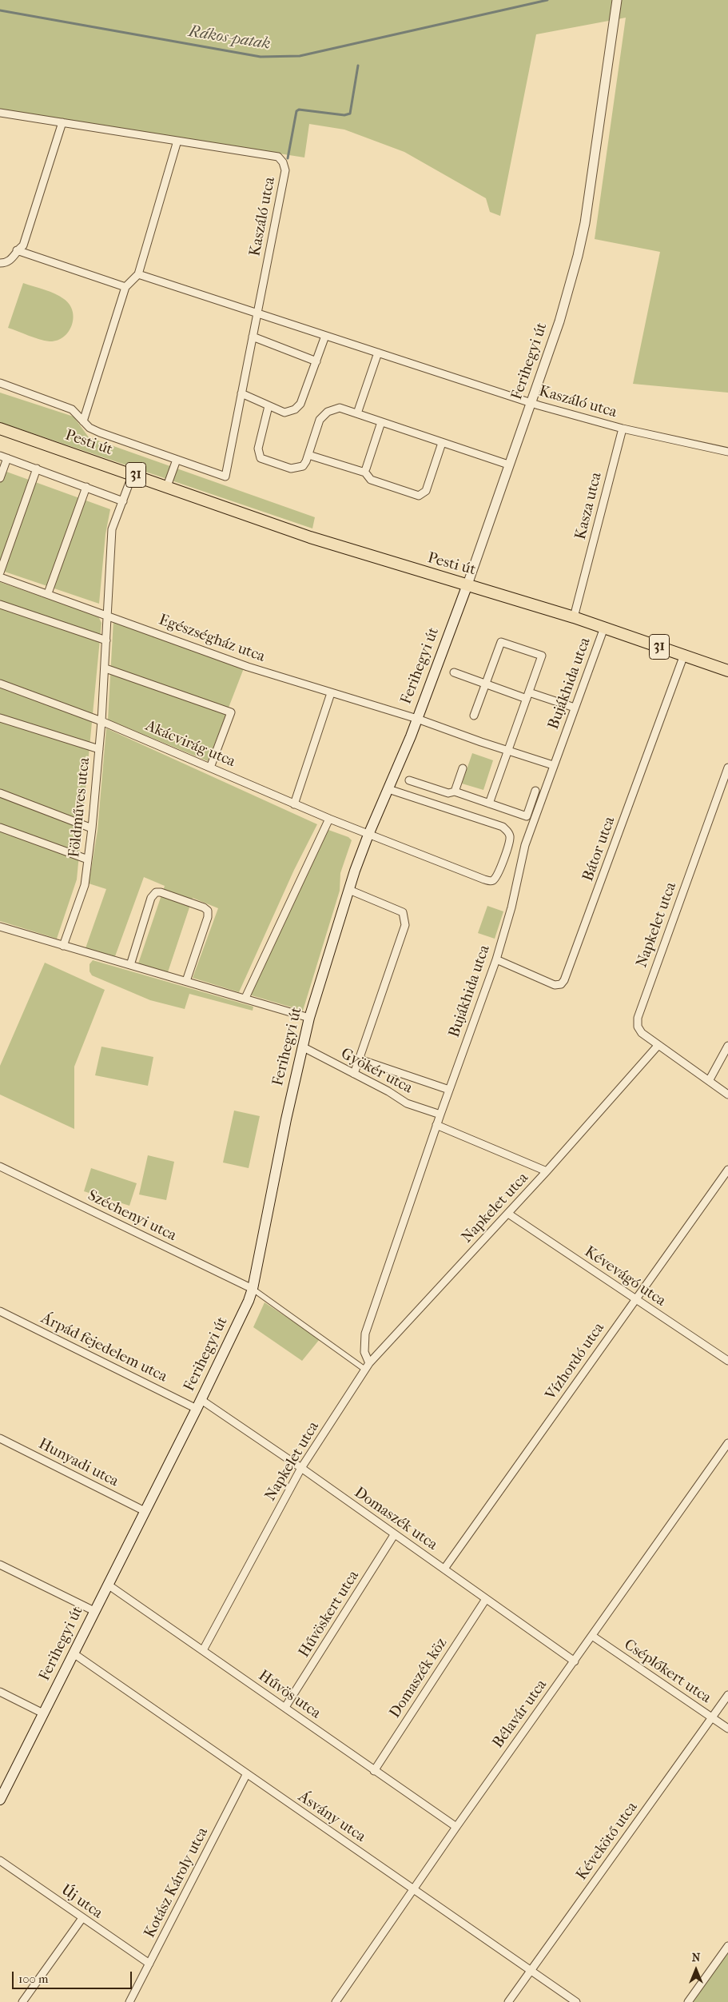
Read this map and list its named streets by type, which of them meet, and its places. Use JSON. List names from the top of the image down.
{
  "streets": {
    "main road": ["Ferihegyi út", "Pesti út", "31"],
    "street": [
      "Kaszáló utca",
      "Kasza utca",
      "Egészségház utca",
      "Bujákhida utca",
      "Akácvirág utca",
      "Földműves utca",
      "Bátor utca",
      "Napkelet utca",
      "Gyökér utca",
      "Széchenyi utca",
      "Kévevágó utca",
      "Árpád fejedelem utca",
      "Vízhordó utca",
      "Hunyadi utca",
      "Domaszék utca",
      "Hűvöskert utca",
      "Cséplőkert utca",
      "Domaszék köz",
      "Hűvös utca",
      "Bélavár utca",
      "Ásvány utca",
      "Kévekötő utca",
      "Kotász Károly utca",
      "Új utca"
    ]
  },
  "crossings": [
    ["Kaszáló utca", "Ferihegyi út"],
    ["Kaszáló utca", "Pesti út"],
    ["Kaszáló utca", "Kasza utca"],
    ["Ferihegyi út", "Pesti út"],
    ["Ferihegyi út", "Egészségház utca"],
    ["Ferihegyi út", "Bujákhida utca"],
    ["Ferihegyi út", "Akácvirág utca"],
    ["Ferihegyi út", "Gyökér utca"],
    ["Ferihegyi út", "Széchenyi utca"],
    ["Ferihegyi út", "Árpád fejedelem utca"],
    ["Ferihegyi út", "Hunyadi utca"],
    ["Ferihegyi út", "Domaszék utca"],
    ["Ferihegyi út", "Hűvös utca"],
    ["Ferihegyi út", "Ásvány utca"],
    ["Pesti út", "Kasza utca"],
    ["Pesti út", "Bujákhida utca"],
    ["Pesti út", "Földműves utca"],
    ["Pesti út", "Bátor utca"],
    ["Egészségház utca", "Földműves utca"],
    ["Bujákhida utca", "Bátor utca"],
    ["Bujákhida utca", "Napkelet utca"],
    ["Bujákhida utca", "Gyökér utca"],
    ["Akácvirág utca", "Földműves utca"],
    ["Napkelet utca", "Kévevágó utca"],
    ["Napkelet utca", "Domaszék utca"],
    ["Napkelet utca", "Hűvös utca"],
    ["Kévevágó utca", "Vízhordó utca"],
    ["Árpád fejedelem utca", "Domaszék utca"],
    ["Vízhordó utca", "Domaszék utca"],
    ["Domaszék utca", "Hűvöskert utca"],
    ["Domaszék utca", "Domaszék köz"],
    ["Domaszék utca", "Bélavár utca"],
    ["Hűvöskert utca", "Hűvös utca"],
    ["Cséplőkert utca", "Bélavár utca"],
    ["Cséplőkert utca", "Kévekötő utca"],
    ["Domaszék köz", "Hűvös utca"],
    ["Hűvös utca", "Bélavár utca"],
    ["Bélavár utca", "Ásvány utca"],
    ["Ásvány utca", "Kévekötő utca"],
    ["Ásvány utca", "Kotász Károly utca"],
    ["Kotász Károly utca", "Új utca"]
  ],
  "water": ["Rákos-patak"],
  "scale_bar": "100 m",
  "north": "top"
}
